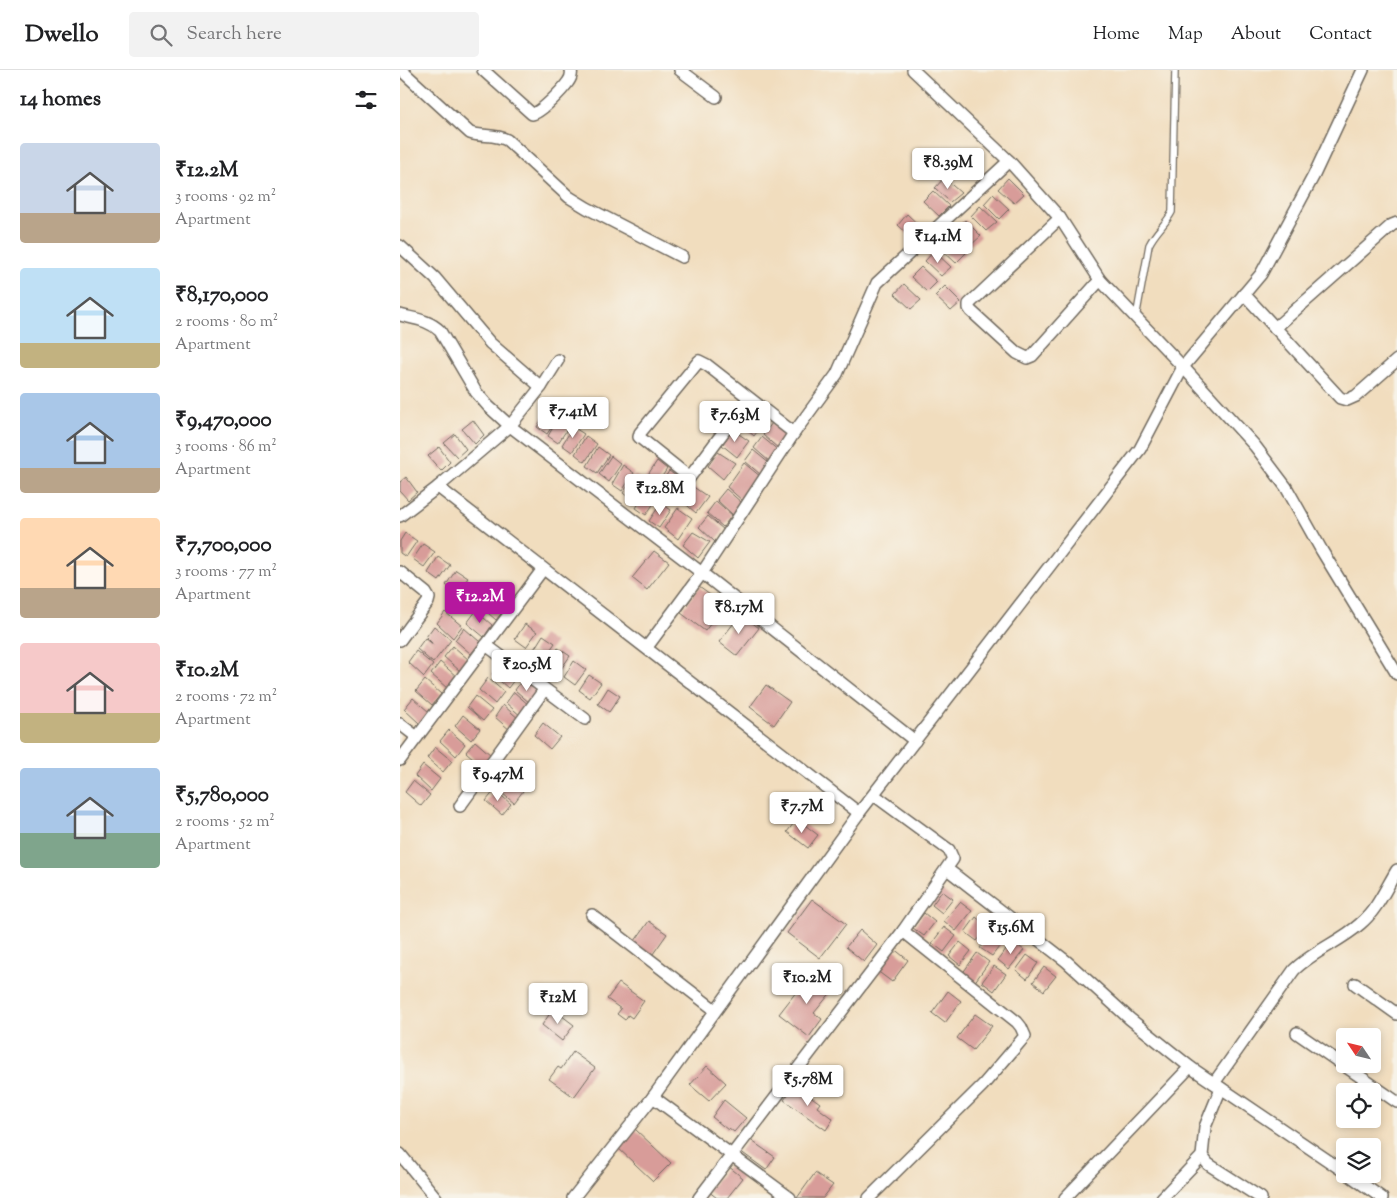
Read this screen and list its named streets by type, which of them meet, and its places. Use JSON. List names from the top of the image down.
{
  "north": "top left",
  "page": {
    "header": "Dwello",
    "search": "Search here",
    "nav": [
      "Home",
      "Map",
      "About",
      "Contact"
    ],
    "heading": "14 homes",
    "list": [
      {
        "name": "₹12.2M",
        "note": "3 rooms · 92 m² · Apartment"
      },
      {
        "name": "₹8,170,000",
        "note": "2 rooms · 80 m² · Apartment"
      },
      {
        "name": "₹9,470,000",
        "note": "3 rooms · 86 m² · Apartment"
      },
      {
        "name": "₹7,700,000",
        "note": "3 rooms · 77 m² · Apartment"
      },
      {
        "name": "₹10.2M",
        "note": "2 rooms · 72 m² · Apartment"
      },
      {
        "name": "₹5,780,000",
        "note": "2 rooms · 52 m² · Apartment"
      }
    ],
    "price": [
      "₹8.39M",
      "₹14.1M",
      "₹7.41M",
      "₹7.63M",
      "₹12.8M",
      "₹12.2M",
      "₹8.17M",
      "₹20.5M",
      "₹9.47M",
      "₹7.7M",
      "₹15.6M",
      "₹10.2M",
      "₹12M",
      "₹5.78M"
    ]
  }
}
